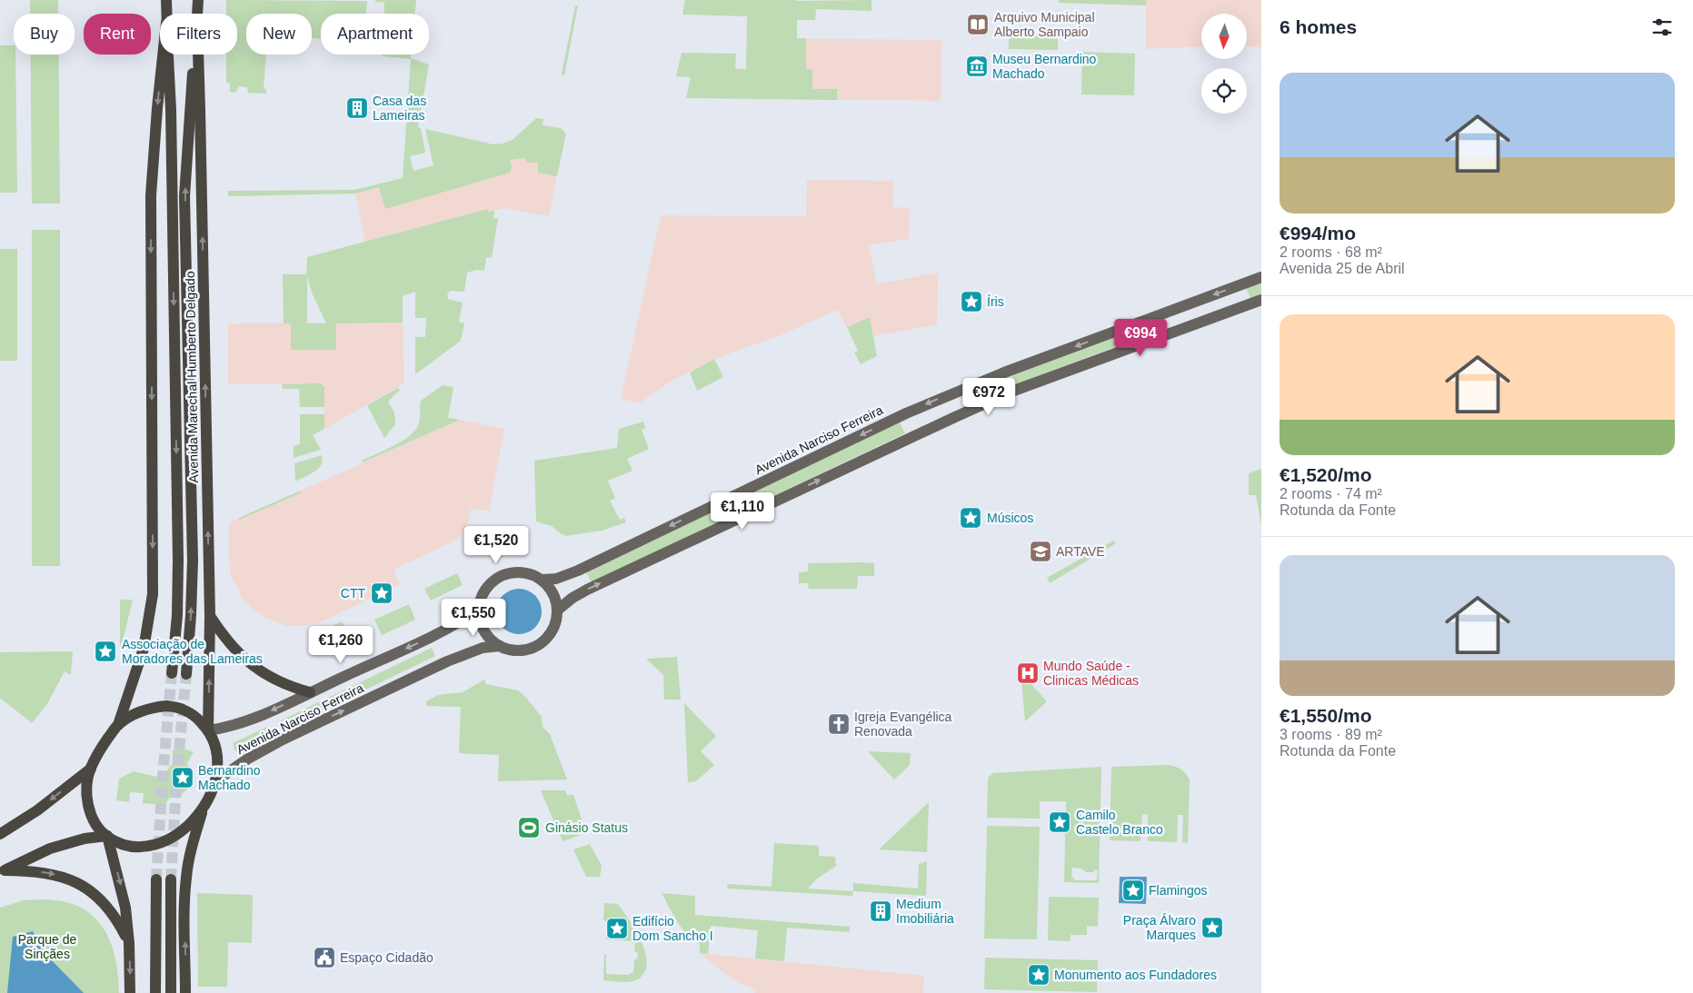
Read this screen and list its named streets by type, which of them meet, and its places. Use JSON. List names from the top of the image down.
{
  "streets": {
    "main road": ["Avenida Marechal Humberto Delgado", "Avenida Narciso Ferreira"]
  },
  "crossings": [
    ["Avenida Marechal Humberto Delgado", "Avenida Narciso Ferreira"]
  ],
  "parks": ["Parque de Sinçães"],
  "places": {
    "library": ["Arquivo Municipal Alberto Sampaio"],
    "museum": ["Museu Bernardino Machado"],
    "building": ["Casa das Lameiras", "Medium Imobiliária"],
    "place": [
      "Íris",
      "Músicos",
      "CTT",
      "Associação de Moradores das Lameiras",
      "Bernardino Machado",
      "Camilo Castelo Branco",
      "Flamingos",
      "Praça Álvaro Marques",
      "Edifício Dom Sancho I",
      "Monumento aos Fundadores"
    ],
    "school or university": ["ARTAVE"],
    "hospital": ["Mundo Saúde - Clinicas Médicas"],
    "church": ["Igreja Evangélica Renovada"],
    "sports": ["Ginásio Status"],
    "public building": ["Espaço Cidadão"]
  },
  "north": "bottom",
  "page": {
    "heading": "6 homes",
    "chip": [
      "Buy",
      "Rent",
      "Filters",
      "New",
      "Apartment"
    ],
    "list": [
      {
        "name": "€994/mo",
        "note": "2 rooms · 68 m² · Avenida 25 de Abril"
      },
      {
        "name": "€1,520/mo",
        "note": "2 rooms · 74 m² · Rotunda da Fonte"
      },
      {
        "name": "€1,550/mo",
        "note": "3 rooms · 89 m² · Rotunda da Fonte"
      }
    ],
    "price": [
      "€994",
      "€972",
      "€1,110",
      "€1,520",
      "€1,550",
      "€1,260"
    ]
  }
}
